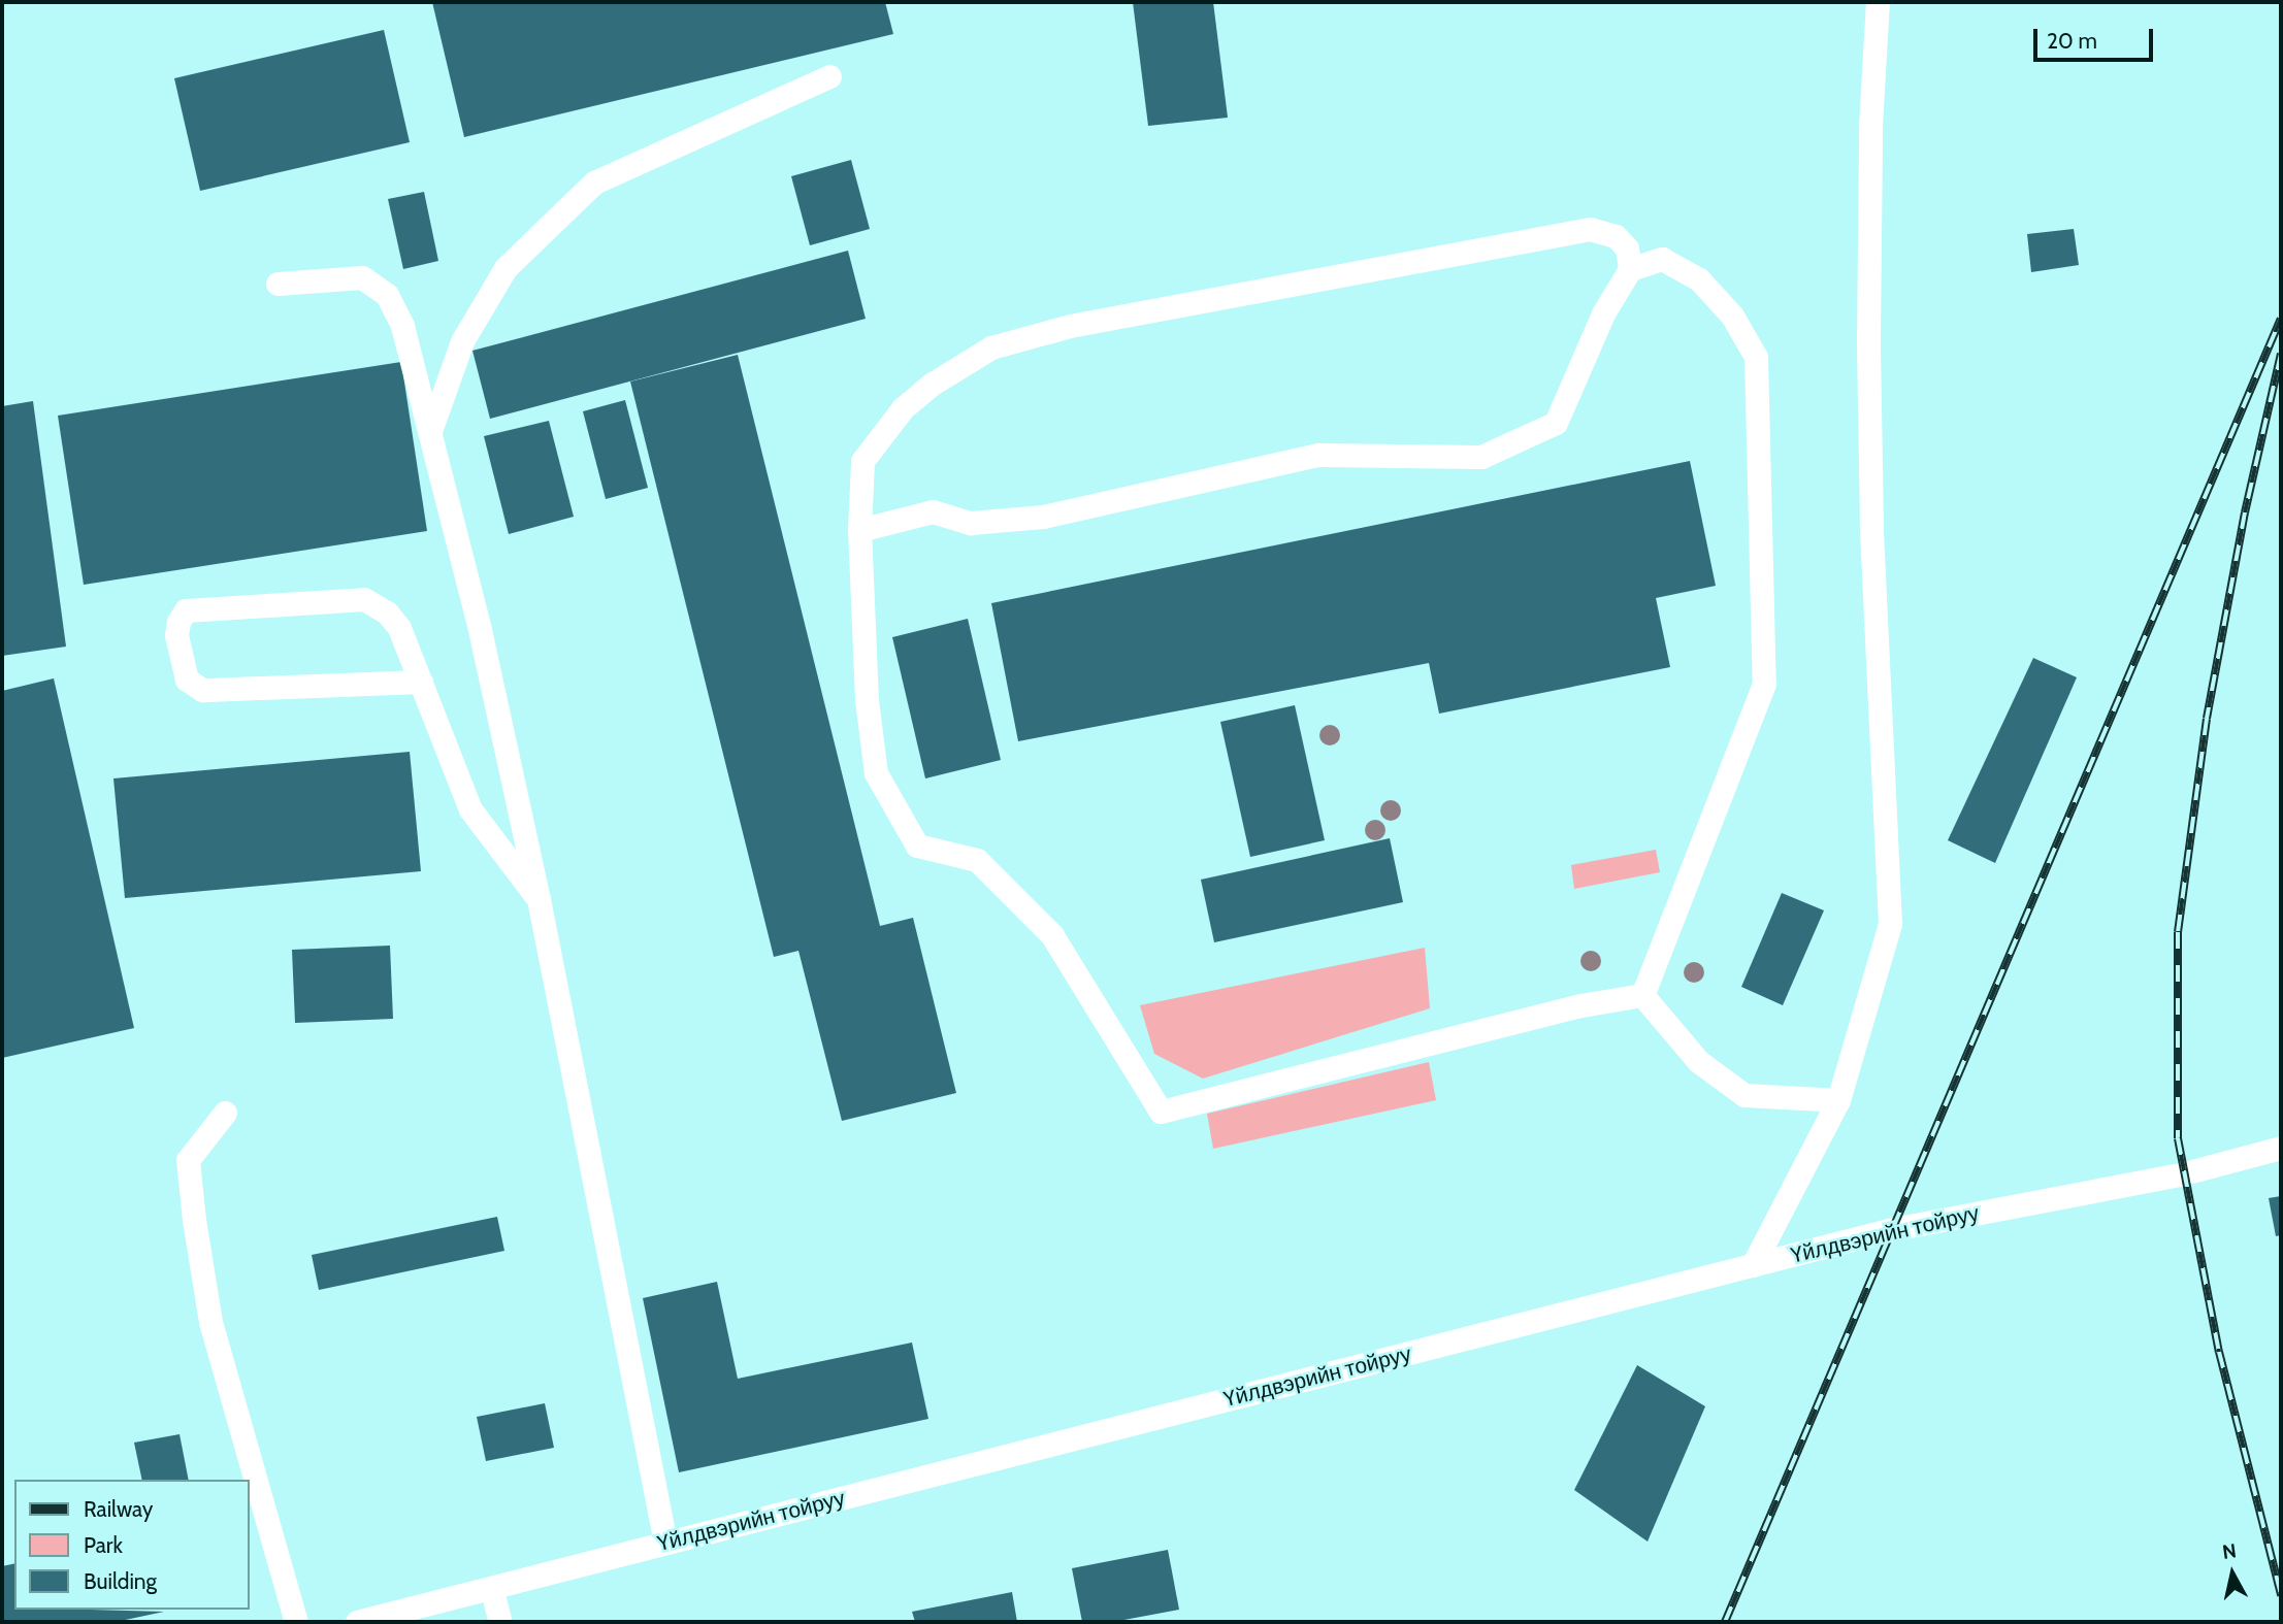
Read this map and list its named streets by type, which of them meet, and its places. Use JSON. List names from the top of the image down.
{
  "streets": {
    "lane": ["Үйлдвэрийн тойруу"]
  },
  "legend": ["Railway", "Park", "Building"],
  "scale_bar": "20 m",
  "north": "top"
}
